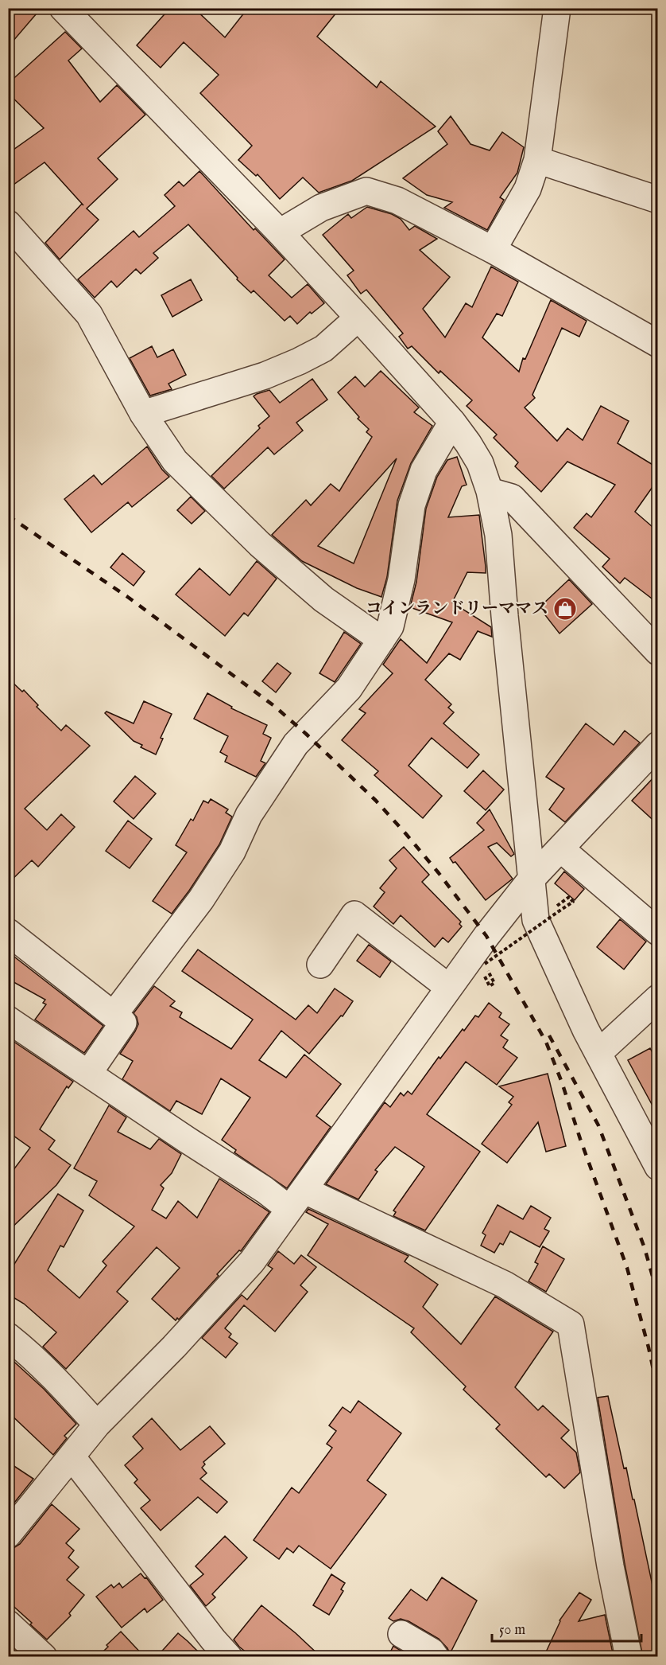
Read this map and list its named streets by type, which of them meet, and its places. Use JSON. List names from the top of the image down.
{
  "places": {
    "shop": ["コインランドリーママス"]
  },
  "scale_bar": "50 m"
}
